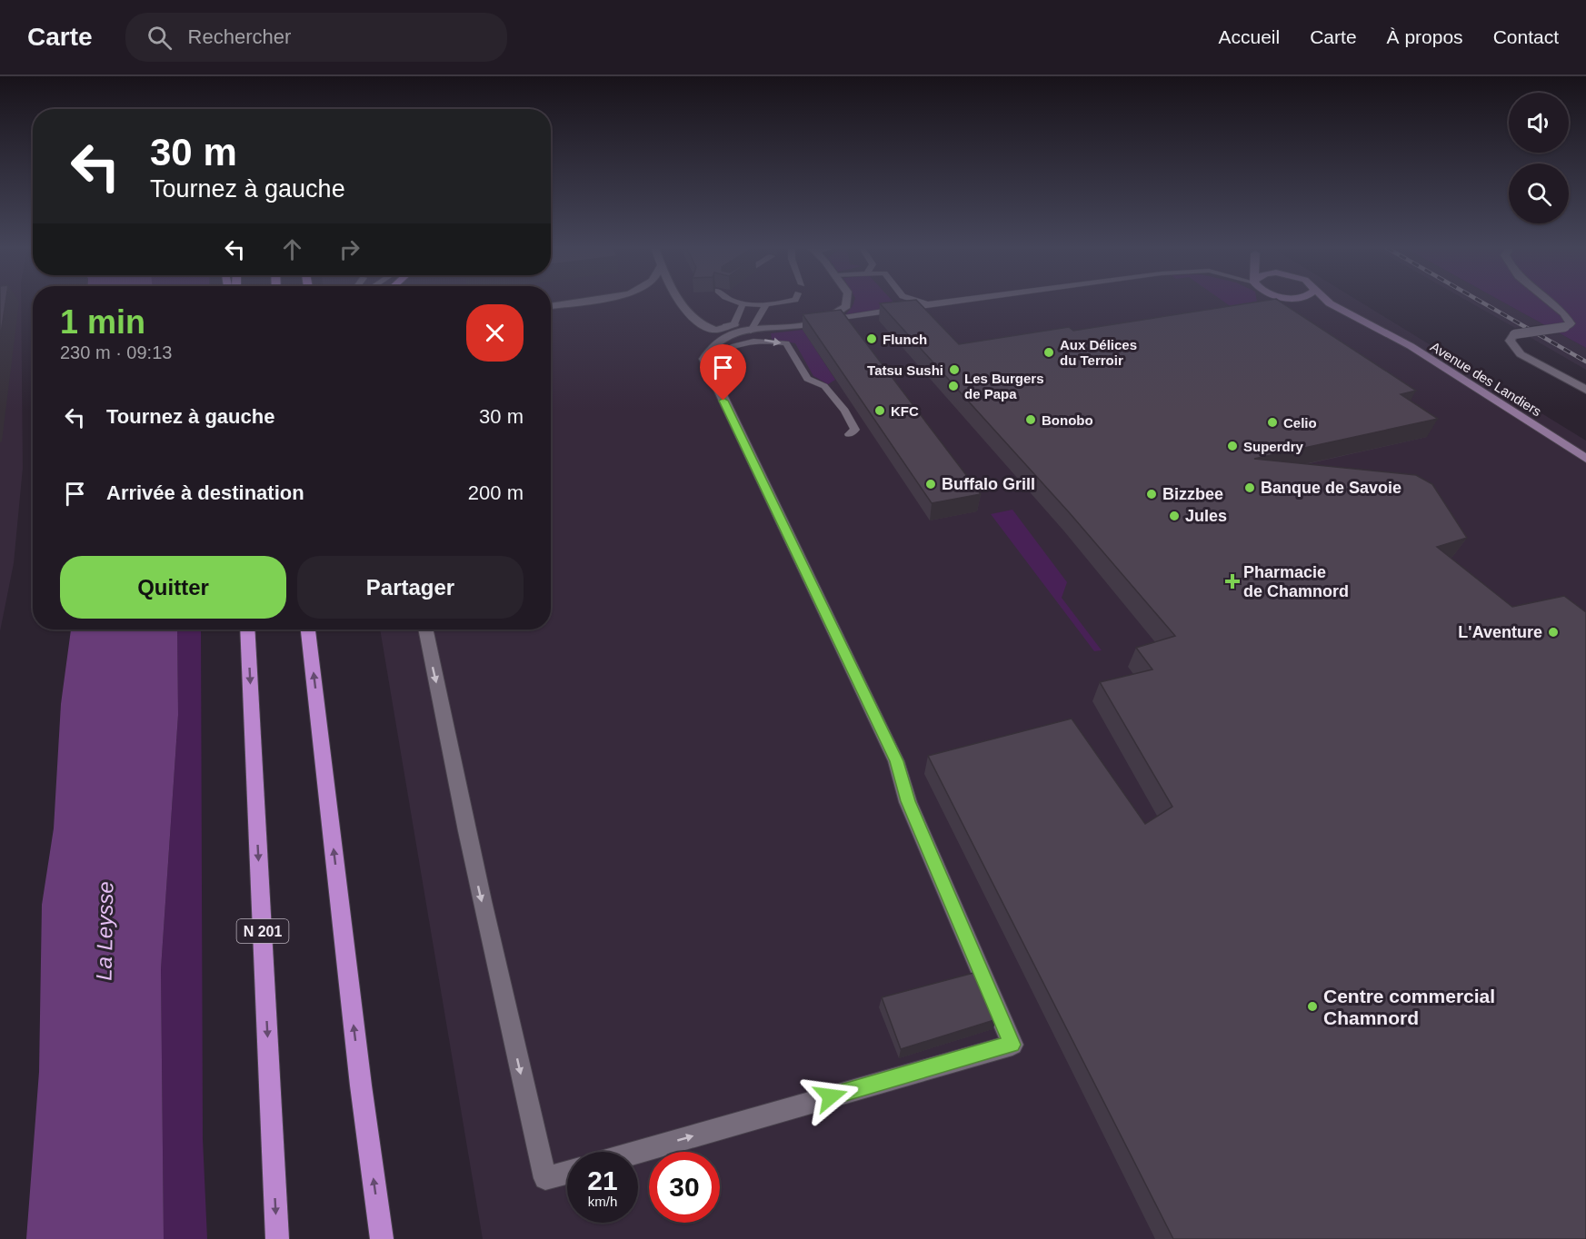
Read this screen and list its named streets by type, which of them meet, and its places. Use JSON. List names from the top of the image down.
{
  "streets": {
    "highway": ["N 201"],
    "main road": ["Avenue des Landiers"]
  },
  "water": ["La Leysse"],
  "places": {
    "other": [
      "Flunch",
      "Aux Délices du Terroir",
      "Tatsu Sushi",
      "Les Burgers de Papa",
      "KFC",
      "Bonobo",
      "Celio",
      "Superdry",
      "Buffalo Grill",
      "Banque de Savoie",
      "Bizzbee",
      "Jules",
      "L'Aventure",
      "Centre commercial Chamnord"
    ],
    "health": ["Pharmacie de Chamnord"]
  },
  "page": {
    "header": "Carte",
    "search": "Rechercher",
    "nav": [
      "Accueil",
      "Carte",
      "À propos",
      "Contact"
    ],
    "turn": ["30 m", "Tournez à gauche"],
    "heading": ["1 min", "230 m · 09:13"],
    "list": [
      {
        "name": "Tournez à gauche",
        "value": "30 m"
      },
      {
        "name": "Arrivée à destination",
        "value": "200 m"
      }
    ],
    "buttons": ["Quitter", "Partager"],
    "speed": "21 km/h",
    "limit": "30"
  }
}
